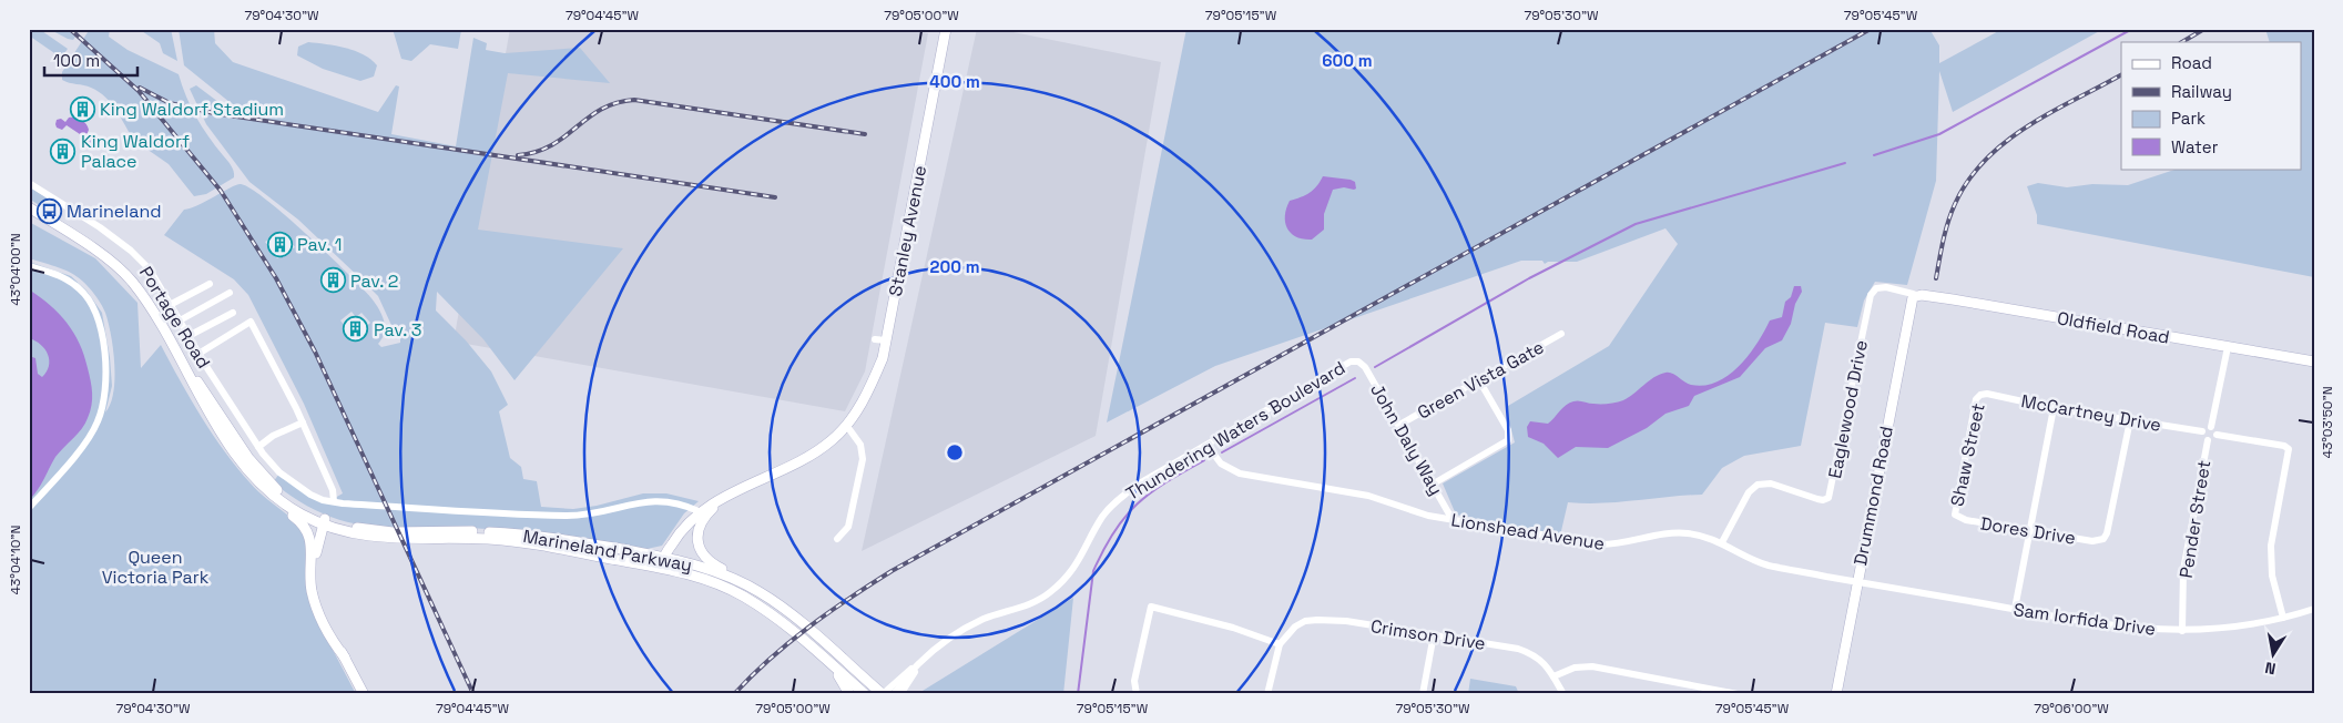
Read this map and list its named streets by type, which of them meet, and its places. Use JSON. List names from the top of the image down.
{
  "streets": {
    "main road": [
      "Stanley Avenue",
      "Portage Road",
      "Oldfield Road",
      "Drummond Road",
      "Marineland Parkway"
    ],
    "street": [
      "Green Vista Gate",
      "Eaglewood Drive",
      "McCartney Drive",
      "Thundering Waters Boulevard",
      "John Daly Way",
      "Shaw Street",
      "Pender Street",
      "Dores Drive",
      "Lionshead Avenue",
      "Sam Iorfida Drive",
      "Crimson Drive"
    ]
  },
  "crossings": [
    ["Stanley Avenue", "Marineland Parkway"],
    ["Portage Road", "Marineland Parkway"],
    ["Oldfield Road", "Eaglewood Drive"],
    ["Oldfield Road", "Drummond Road"],
    ["Green Vista Gate", "John Daly Way"],
    ["Eaglewood Drive", "Drummond Road"],
    ["Eaglewood Drive", "Lionshead Avenue"],
    ["McCartney Drive", "Shaw Street"],
    ["McCartney Drive", "Pender Street"],
    ["McCartney Drive", "Dores Drive"],
    ["Thundering Waters Boulevard", "John Daly Way"],
    ["Thundering Waters Boulevard", "Lionshead Avenue"],
    ["Thundering Waters Boulevard", "Marineland Parkway"],
    ["John Daly Way", "Lionshead Avenue"],
    ["Shaw Street", "Dores Drive"],
    ["Drummond Road", "Lionshead Avenue"],
    ["Drummond Road", "Sam Iorfida Drive"],
    ["Pender Street", "Sam Iorfida Drive"],
    ["Lionshead Avenue", "Sam Iorfida Drive"]
  ],
  "parks": ["Queen Victoria Park"],
  "places": {
    "building": [
      "King Waldorf Stadium",
      "King Waldorf Palace",
      "Pav. 1",
      "Pav. 2",
      "Pav. 3"
    ],
    "bus stop": ["Marineland"]
  },
  "legend": [
    "Road",
    "Railway",
    "Park",
    "Water"
  ],
  "scale_bar": "100 m",
  "north": "bottom",
  "coordinates": [
    "79°04'30\"W",
    "79°04'45\"W",
    "79°05'00\"W",
    "79°05'15\"W",
    "79°05'30\"W",
    "79°05'45\"W",
    "43°04'00\"N",
    "43°03'50\"N",
    "43°04'10\"N",
    "79°06'00\"W"
  ],
  "rings": ["600 m", "400 m", "200 m"]
}
